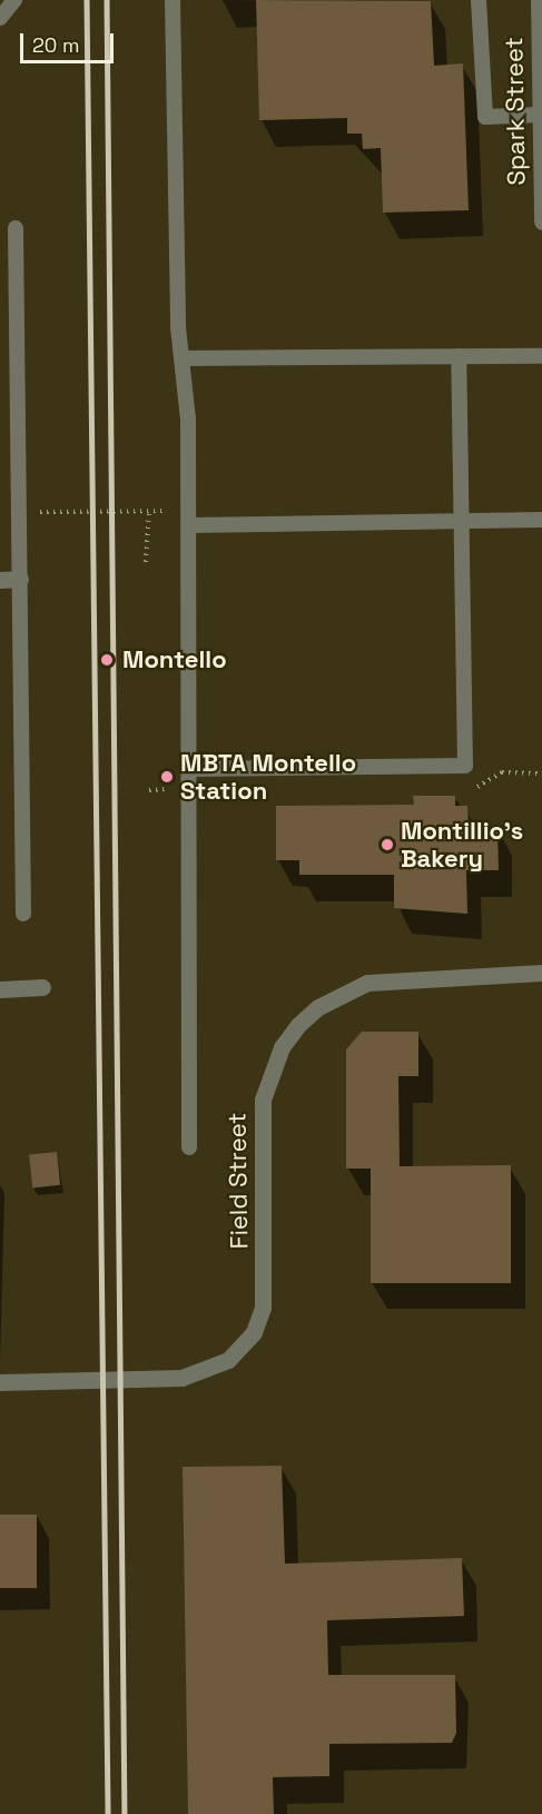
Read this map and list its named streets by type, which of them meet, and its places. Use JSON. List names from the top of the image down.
{
  "streets": {
    "street": ["Spark Street", "Field Street"]
  },
  "places": ["Montello", "MBTA Montello Station", "Montillio's Bakery"],
  "scale_bar": "20 m"
}
